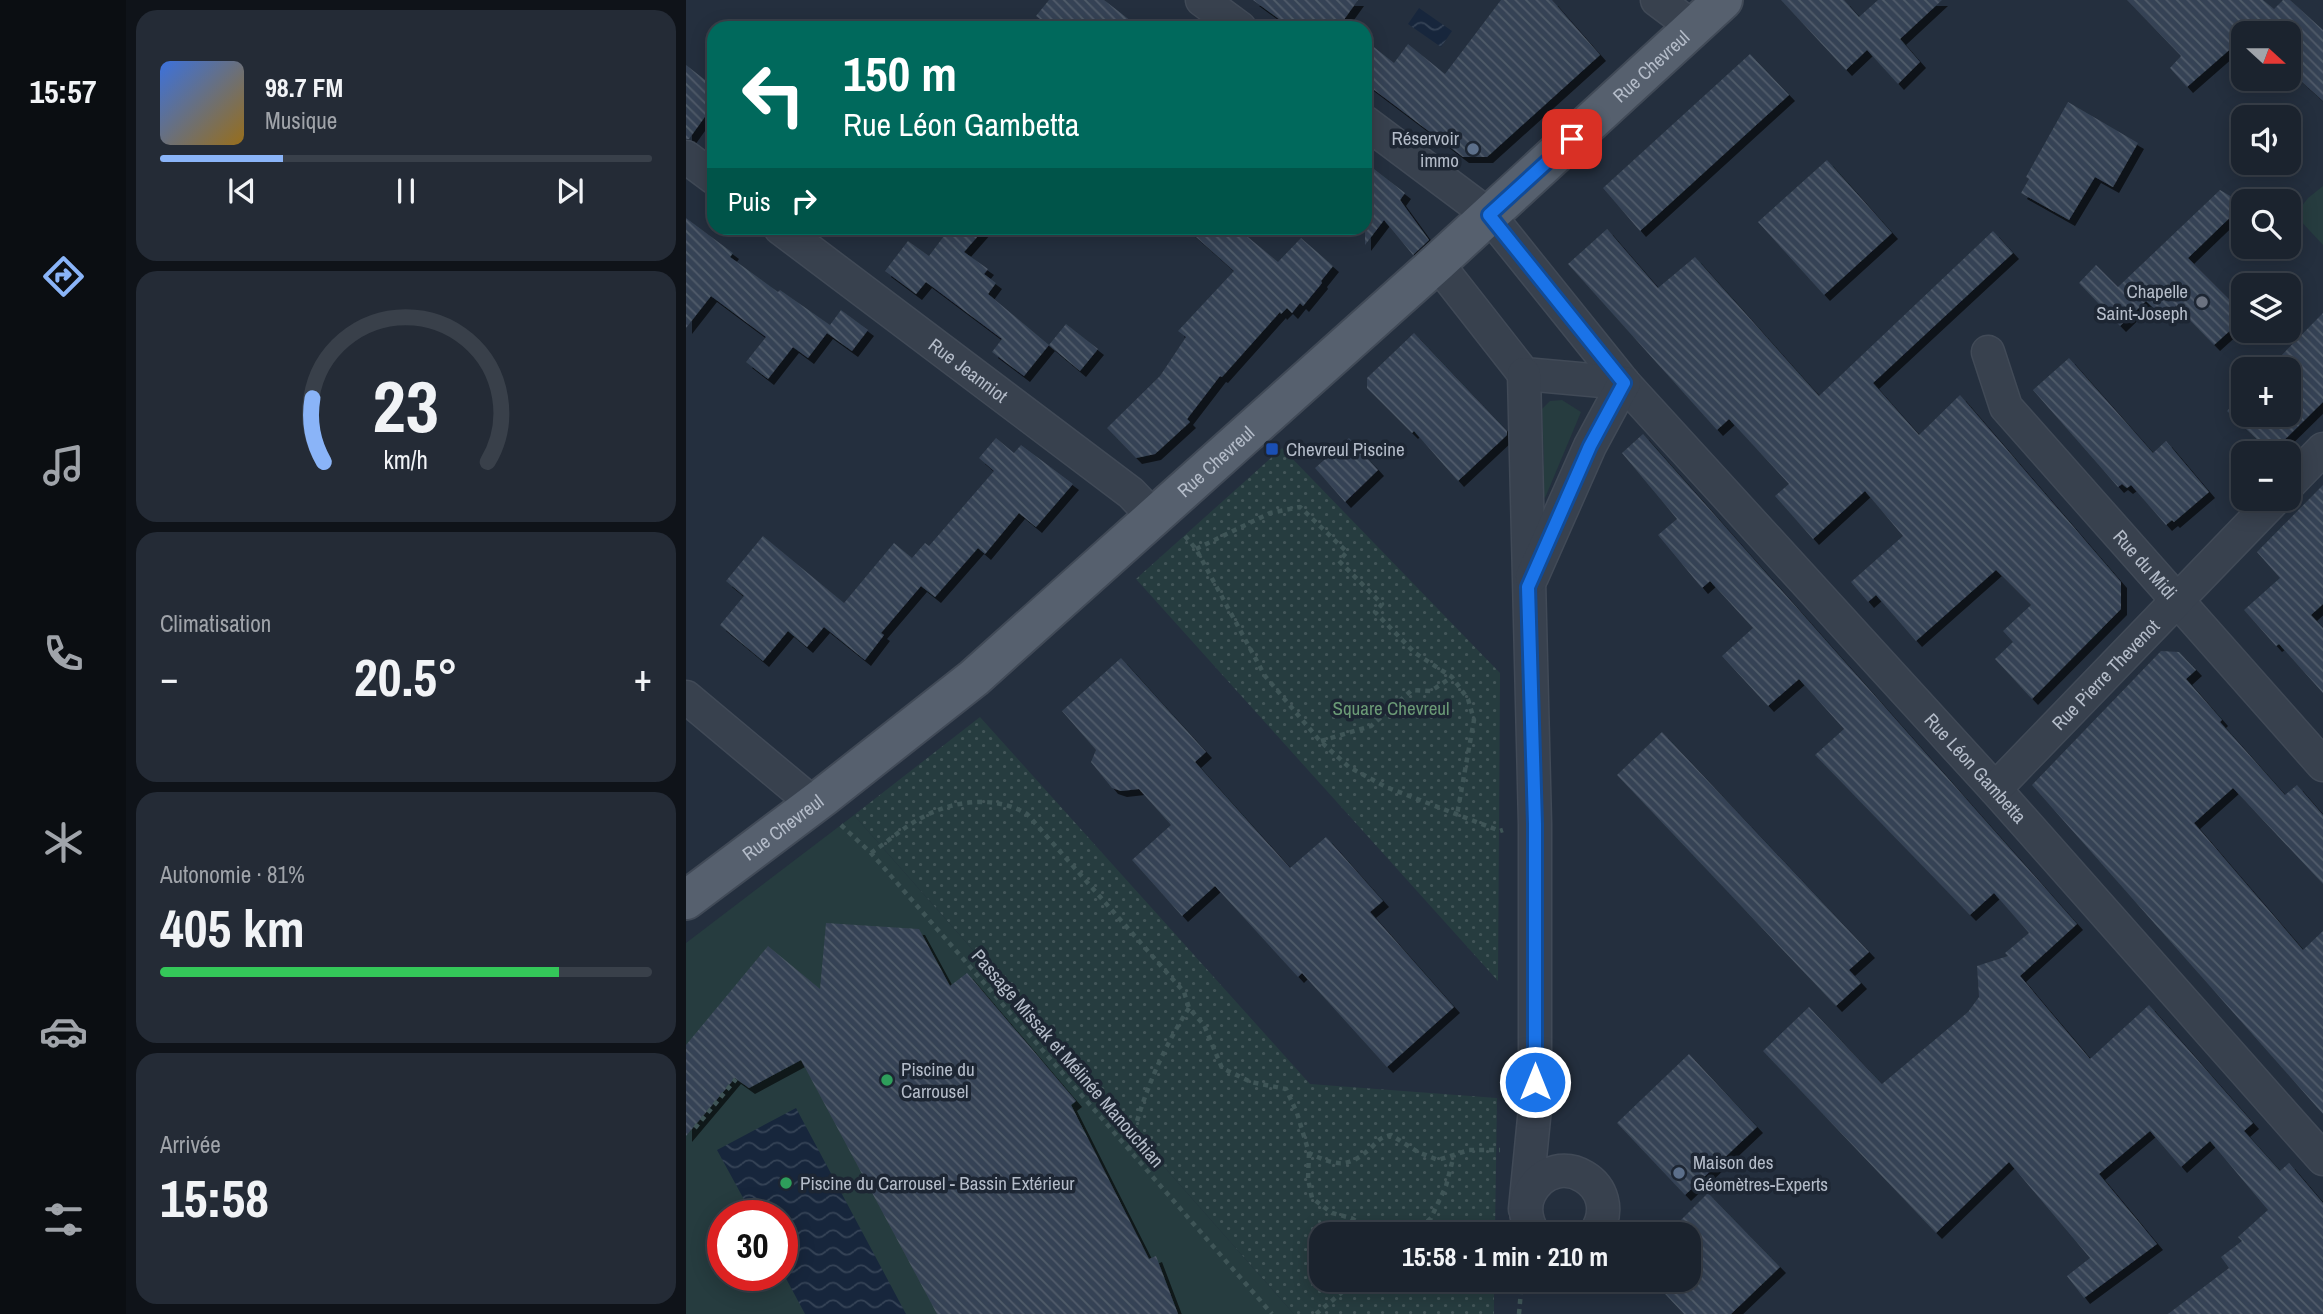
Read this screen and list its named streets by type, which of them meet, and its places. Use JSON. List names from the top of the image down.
{
  "streets": {
    "main road": ["Rue Chevreul"],
    "street": [
      "Rue Jeanniot",
      "Rue du Midi",
      "Rue Pierre Thevenot",
      "Rue Léon Gambetta"
    ],
    "path": ["Passage Missak et Mélinée Manouchian"]
  },
  "crossings": [
    ["Rue Chevreul", "Rue Jeanniot"],
    ["Rue Chevreul", "Rue Léon Gambetta"],
    ["Rue Chevreul", "Passage Missak et Mélinée Manouchian"],
    ["Rue du Midi", "Rue Pierre Thevenot"],
    ["Rue Pierre Thevenot", "Rue Léon Gambetta"]
  ],
  "parks": ["Square Chevreul"],
  "places": {
    "other": [
      "Réservoir immo",
      "Chapelle Saint-Joseph",
      "Piscine du Carrousel",
      "Maison des Géomètres-Experts",
      "Piscine du Carrousel - Bassin Extérieur"
    ],
    "transit": ["Chevreul Piscine"]
  },
  "north": "right",
  "page": {
    "tabs": "15:57",
    "map_buttons": ["+", "−"],
    "turn": ["150 m", "Rue Léon Gambetta"],
    "song": ["98.7 FM", "Musique"],
    "then": "Puis",
    "tile": [
      "Climatisation",
      ["Autonomie · 81%", "405 km"],
      ["Arrivée", "15:58"]
    ],
    "heat": ["−", "20.5°", "+"],
    "limit": "30",
    "trip": "15:58 · 1 min · 210 m",
    "gauge": ["23", "km/h"]
  }
}
